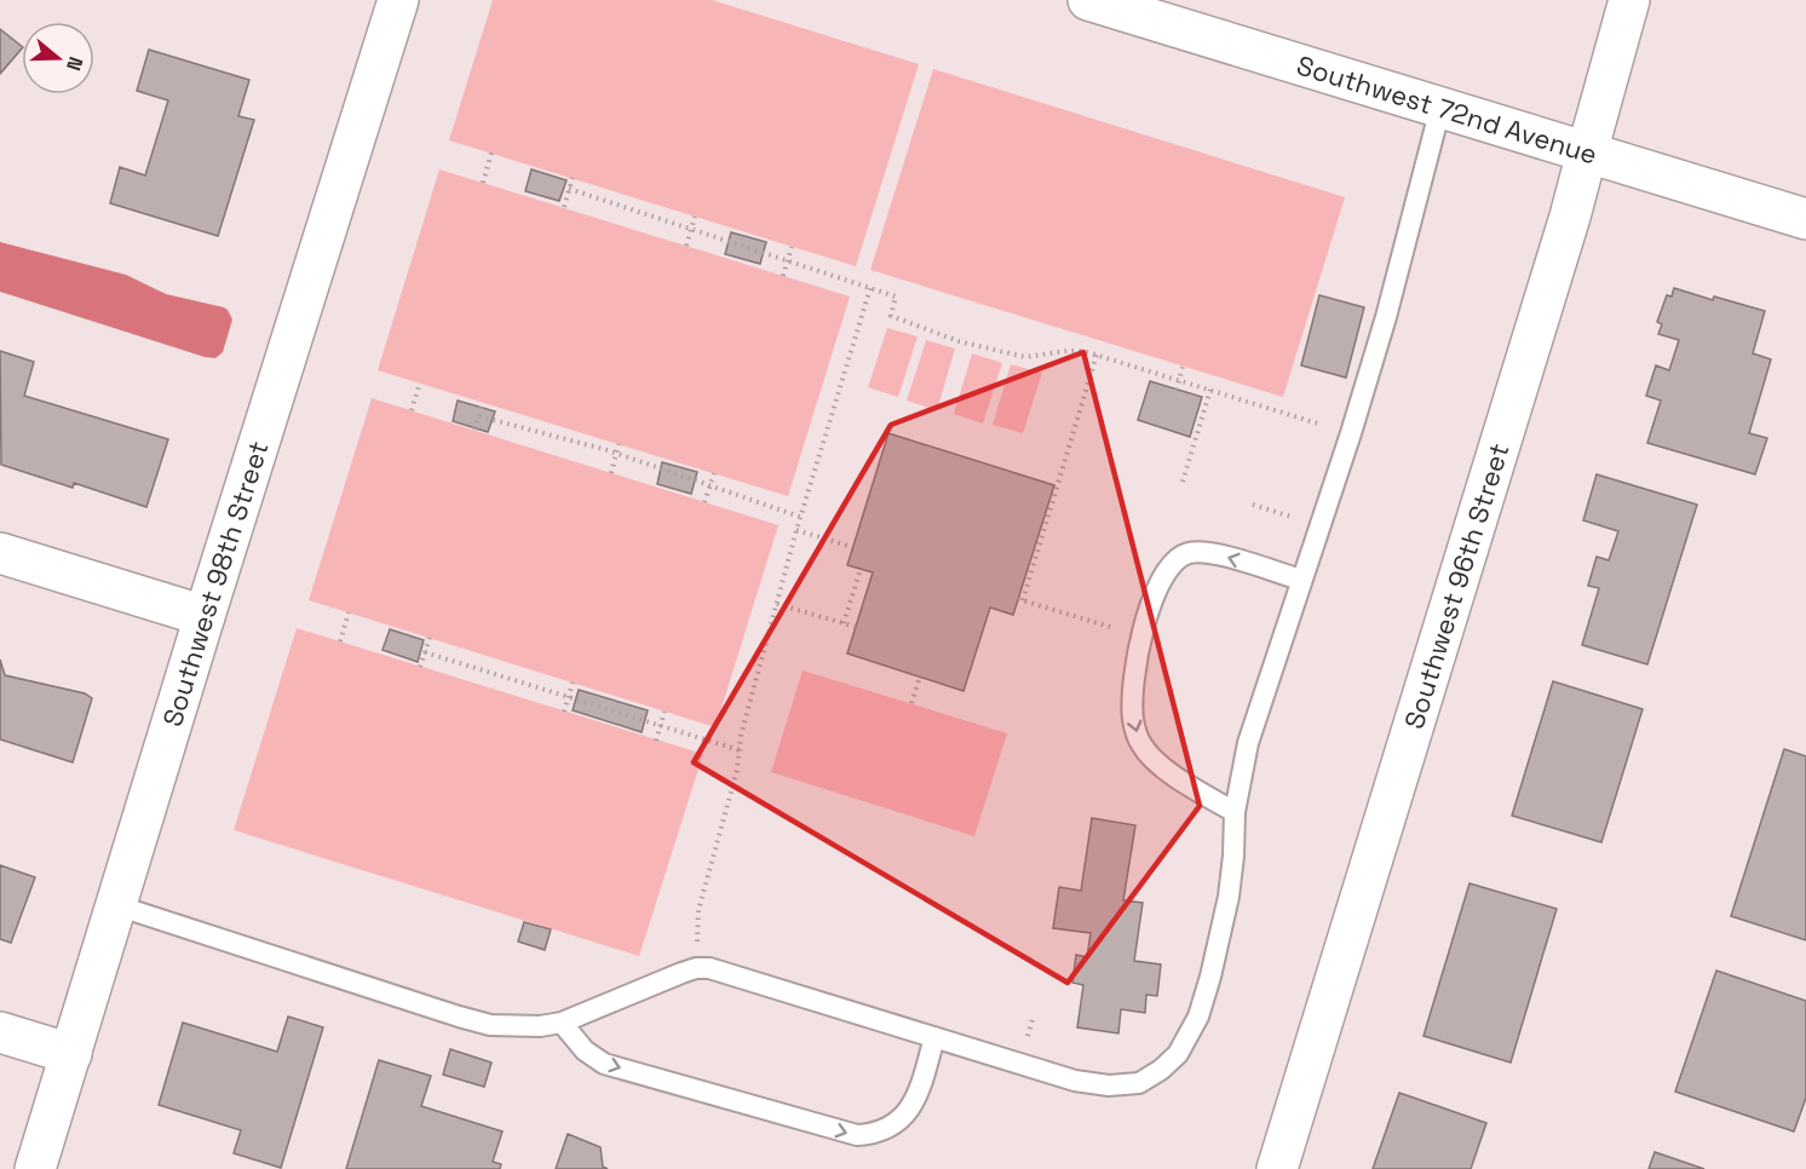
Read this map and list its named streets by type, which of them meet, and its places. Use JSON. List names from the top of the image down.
{
  "streets": {
    "street": ["Southwest 72nd Avenue", "Southwest 98th Street", "Southwest 96th Street"]
  },
  "crossings": [
    ["Southwest 72nd Avenue", "Southwest 96th Street"]
  ],
  "north": "right"
}
